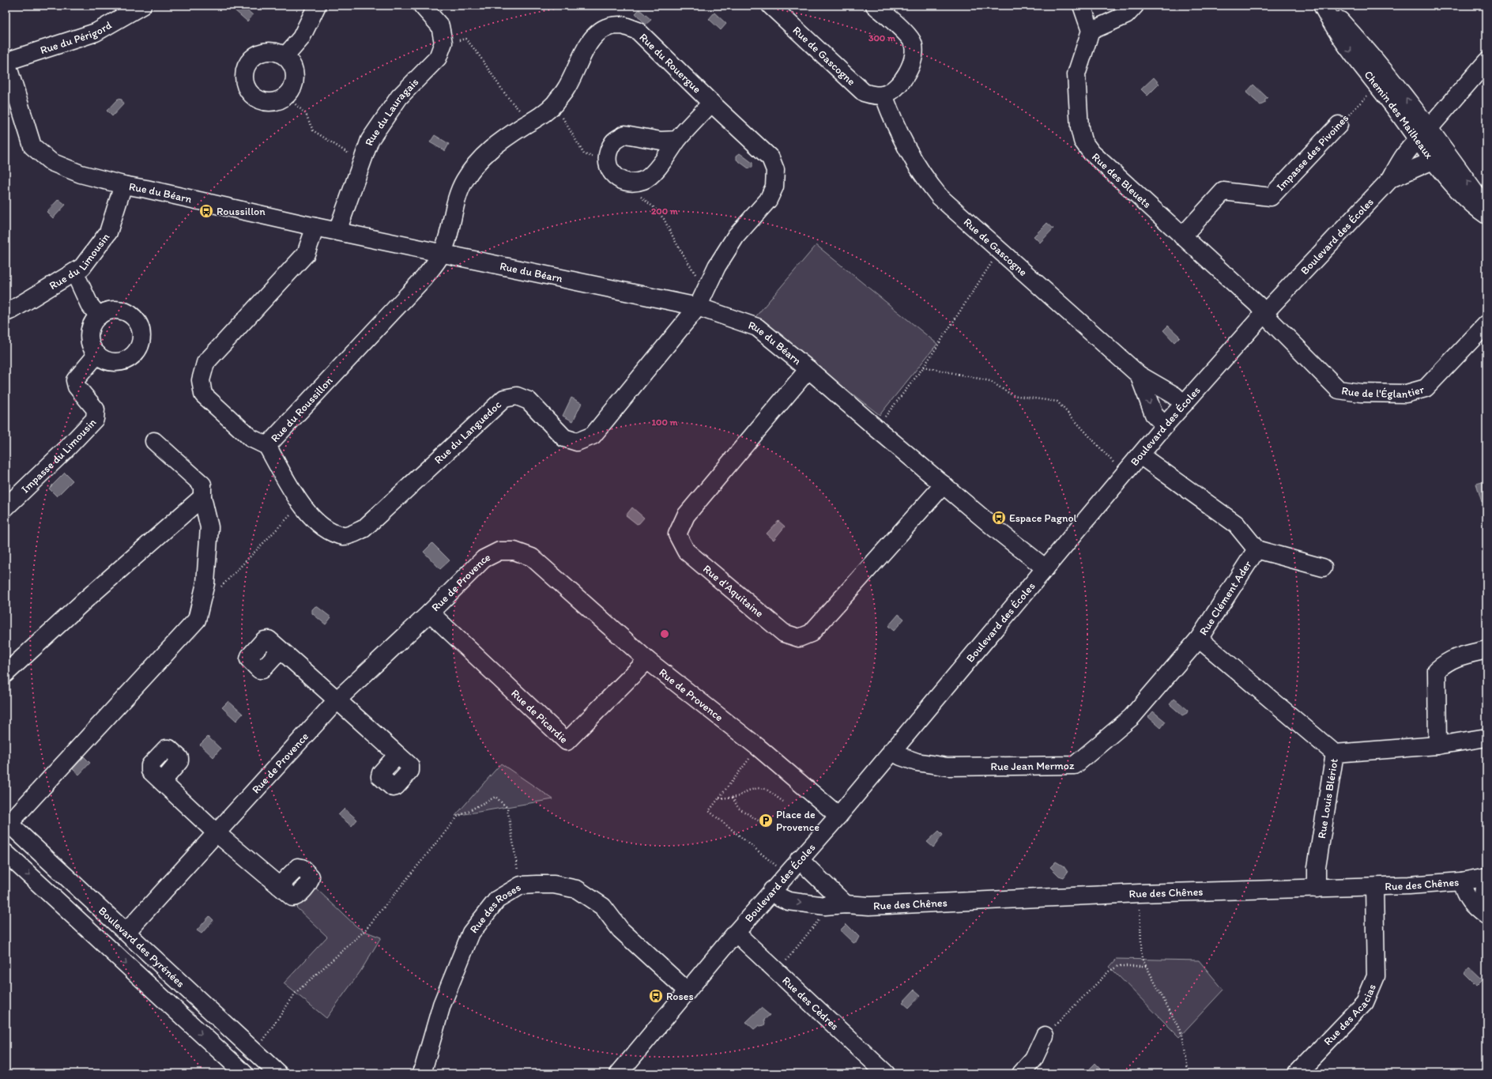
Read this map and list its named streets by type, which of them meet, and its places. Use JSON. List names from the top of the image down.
{
  "streets": {
    "street": [
      "Rue du Périgord",
      "Rue de Gascogne",
      "Rue du Rouergue",
      "Rue du Lauragais",
      "Chemin des Mailheaux",
      "Impasse des Pivoines",
      "Rue des Bleuets",
      "Rue du Béarn",
      "Boulevard des Écoles",
      "Rue du Limousin",
      "Rue de l'Églantier",
      "Rue du Roussillon",
      "Rue du Languedoc",
      "Impasse du Limousin",
      "Rue de Provence",
      "Rue d'Aquitaine",
      "Rue Clément Ader",
      "Rue de Picardie",
      "Rue Jean Mermoz",
      "Rue Louis Blériot",
      "Rue des Chênes",
      "Rue des Roses",
      "Boulevard des Pyrénées",
      "Rue des Cèdres",
      "Rue des Acacias"
    ]
  },
  "crossings": [
    ["Rue du Périgord", "Rue du Béarn"],
    ["Rue de Gascogne", "Boulevard des Écoles"],
    ["Rue du Rouergue", "Rue du Béarn"],
    ["Rue du Rouergue", "Rue du Roussillon"],
    ["Rue du Rouergue", "Rue du Languedoc"],
    ["Rue du Lauragais", "Rue du Béarn"],
    ["Chemin des Mailheaux", "Impasse des Pivoines"],
    ["Chemin des Mailheaux", "Boulevard des Écoles"],
    ["Impasse des Pivoines", "Rue des Bleuets"],
    ["Rue des Bleuets", "Boulevard des Écoles"],
    ["Rue des Bleuets", "Rue de l'Églantier"],
    ["Rue du Béarn", "Boulevard des Écoles"],
    ["Rue du Béarn", "Rue du Limousin"],
    ["Rue du Béarn", "Rue du Roussillon"],
    ["Rue du Béarn", "Rue du Languedoc"],
    ["Rue du Béarn", "Rue d'Aquitaine"],
    ["Boulevard des Écoles", "Rue de l'Églantier"],
    ["Boulevard des Écoles", "Rue de Provence"],
    ["Boulevard des Écoles", "Rue Clément Ader"],
    ["Boulevard des Écoles", "Rue Jean Mermoz"],
    ["Boulevard des Écoles", "Rue des Chênes"],
    ["Boulevard des Écoles", "Rue des Roses"],
    ["Boulevard des Écoles", "Rue des Cèdres"],
    ["Rue du Roussillon", "Rue du Languedoc"],
    ["Rue de Provence", "Rue de Picardie"],
    ["Rue de Provence", "Boulevard des Pyrénées"],
    ["Rue Clément Ader", "Rue Jean Mermoz"],
    ["Rue Clément Ader", "Rue Louis Blériot"],
    ["Rue Louis Blériot", "Rue des Chênes"],
    ["Rue des Chênes", "Rue des Acacias"]
  ],
  "places": {
    "bus stop": ["Roussillon", "Espace Pagnol", "Roses"],
    "parking": ["Place de Provence"]
  },
  "rings": ["300 m", "200 m", "100 m"]
}
